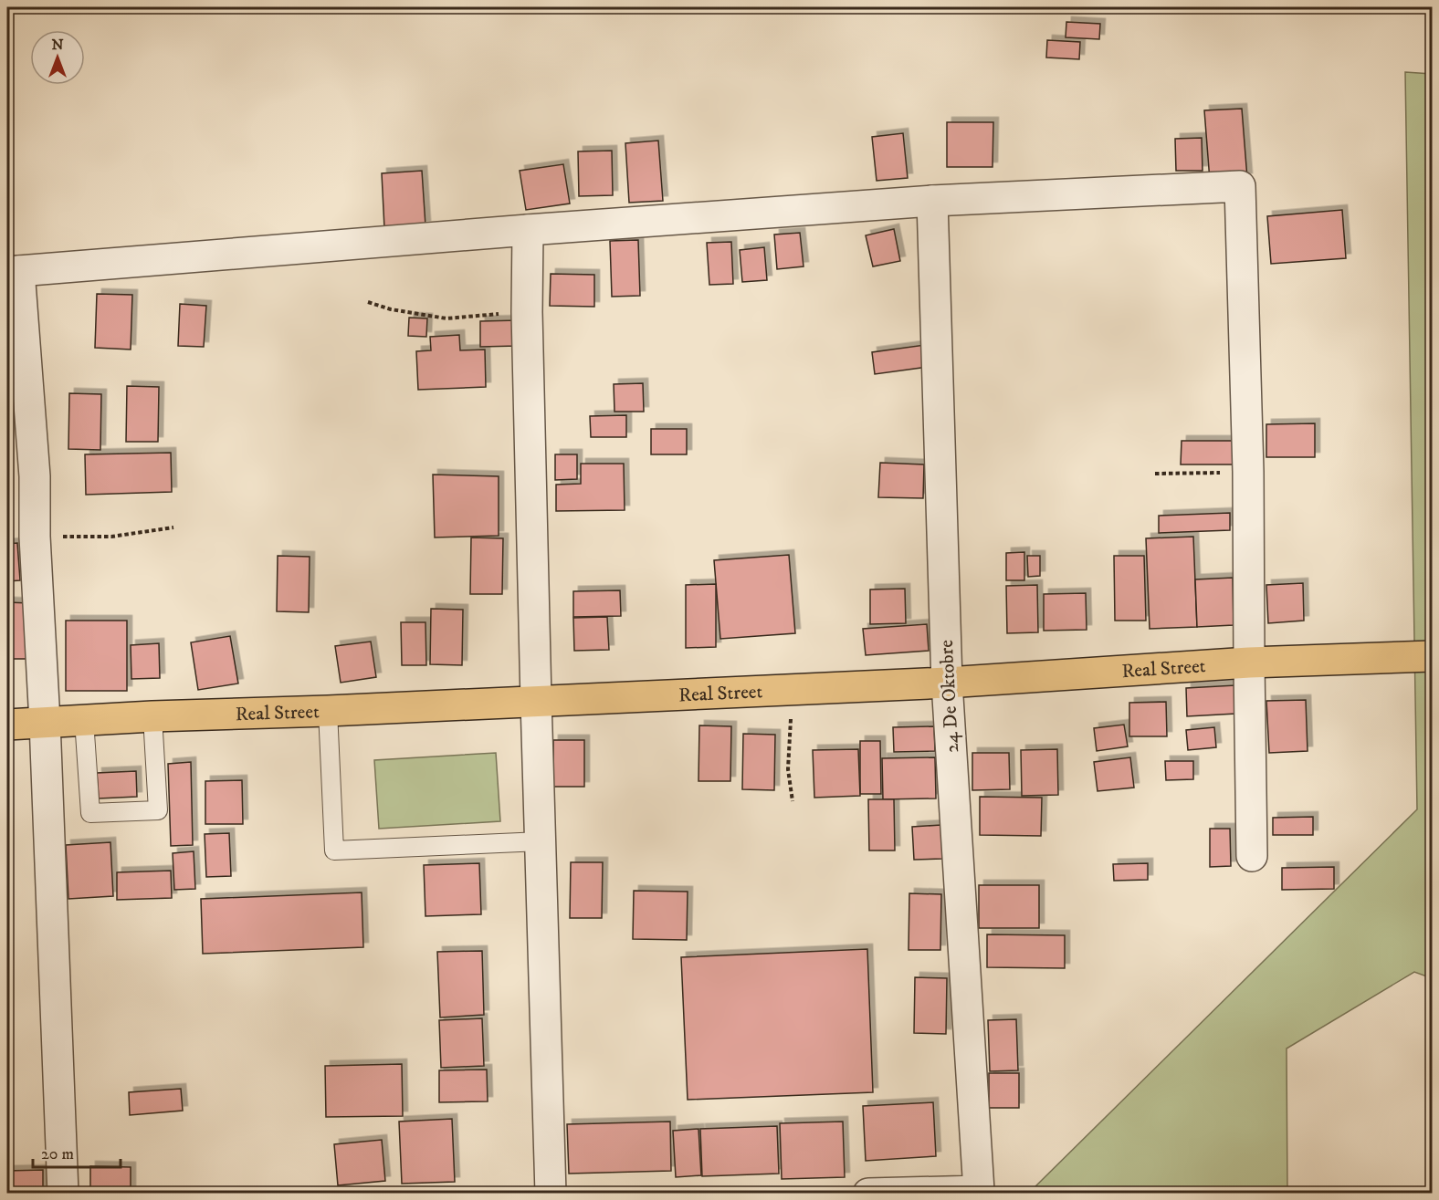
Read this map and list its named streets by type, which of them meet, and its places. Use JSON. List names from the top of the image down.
{
  "streets": {
    "highway": ["Real Street"],
    "street": ["24 De Oktobre"]
  },
  "crossings": [
    ["Real Street", "24 De Oktobre"]
  ],
  "scale_bar": "20 m",
  "north": "top"
}
